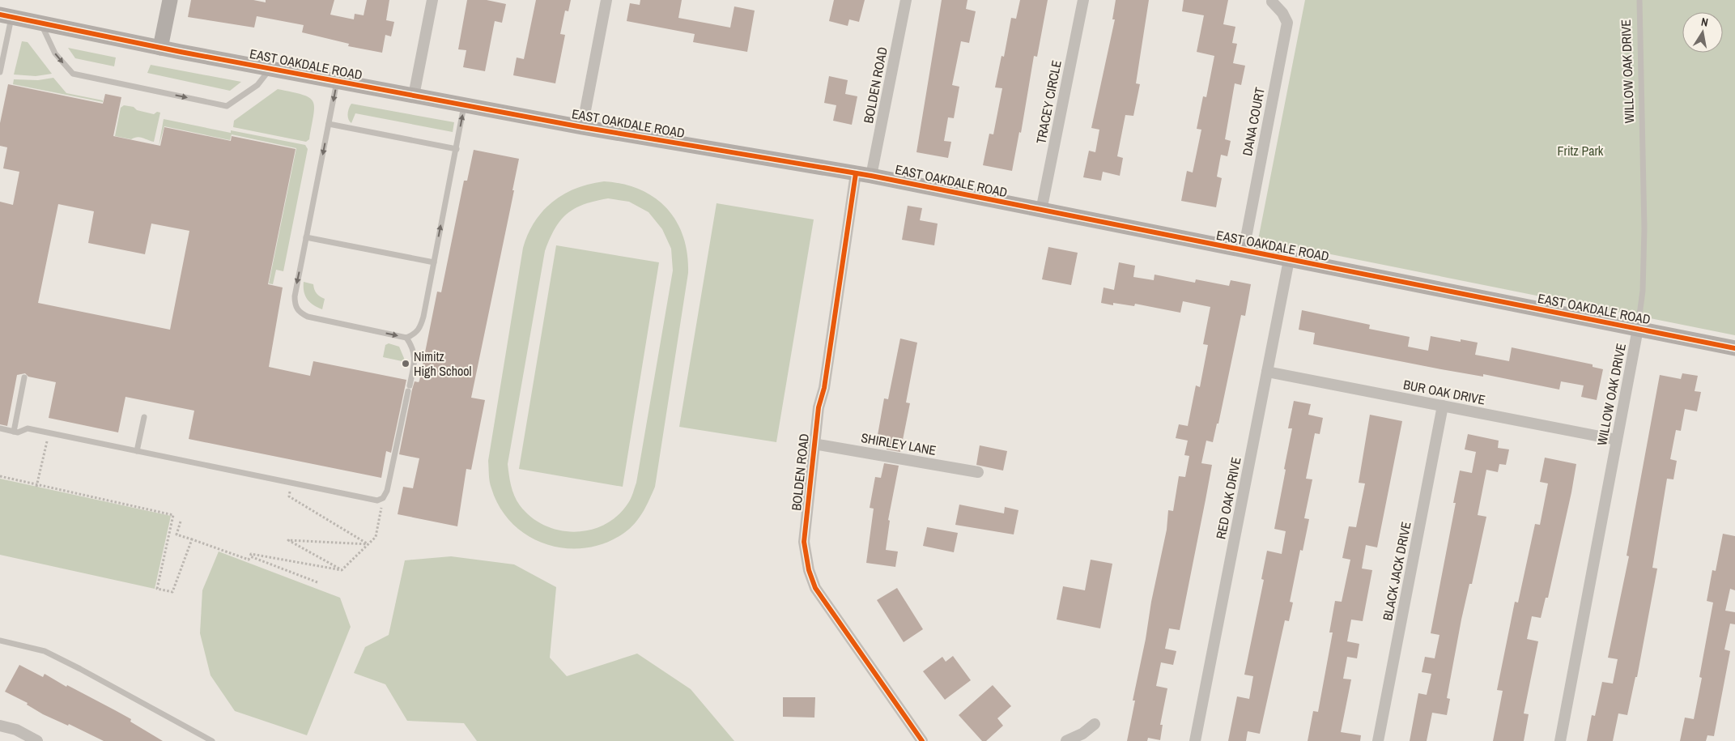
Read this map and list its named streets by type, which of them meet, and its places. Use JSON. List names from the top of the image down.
{
  "streets": {
    "street": [
      "EAST OAKDALE ROAD",
      "WILLOW OAK DRIVE",
      "BOLDEN ROAD",
      "TRACEY CIRCLE",
      "DANA COURT",
      "BUR OAK DRIVE",
      "SHIRLEY LANE",
      "RED OAK DRIVE",
      "BLACK JACK DRIVE"
    ]
  },
  "crossings": [
    ["EAST OAKDALE ROAD", "WILLOW OAK DRIVE"],
    ["EAST OAKDALE ROAD", "BOLDEN ROAD"],
    ["EAST OAKDALE ROAD", "TRACEY CIRCLE"],
    ["EAST OAKDALE ROAD", "DANA COURT"],
    ["EAST OAKDALE ROAD", "RED OAK DRIVE"],
    ["WILLOW OAK DRIVE", "BUR OAK DRIVE"],
    ["BOLDEN ROAD", "SHIRLEY LANE"],
    ["BUR OAK DRIVE", "RED OAK DRIVE"],
    ["BUR OAK DRIVE", "BLACK JACK DRIVE"]
  ],
  "parks": ["Fritz Park"],
  "places": ["Nimitz High School"],
  "north": "top"
}
